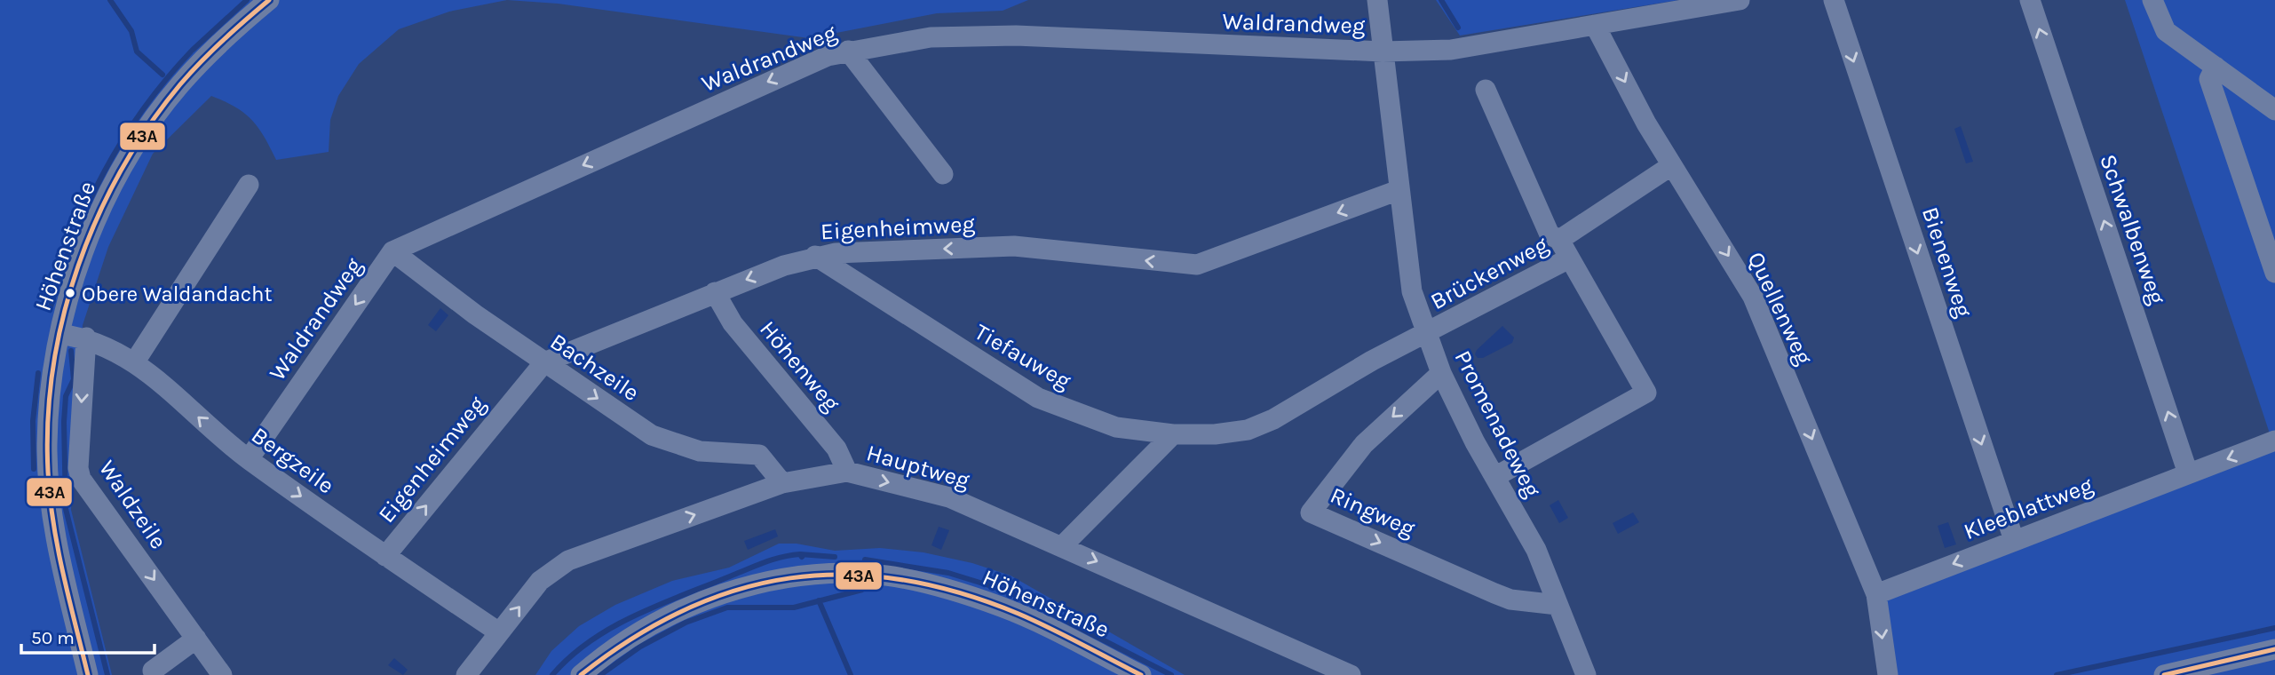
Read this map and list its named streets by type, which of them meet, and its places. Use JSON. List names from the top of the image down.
{
  "streets": {
    "street": [
      "Waldrandweg",
      "Eigenheimweg",
      "Schwalbenweg",
      "Höhenstraße",
      "Bienenweg",
      "Brückenweg",
      "Quellenweg",
      "Tiefauweg",
      "Höhenweg",
      "Bachzeile",
      "Promenadeweg",
      "Bergzeile",
      "Hauptweg",
      "Waldzeile",
      "Kleeblattweg",
      "Ringweg"
    ]
  },
  "crossings": [
    ["Waldrandweg", "Quellenweg"],
    ["Waldrandweg", "Bachzeile"],
    ["Waldrandweg", "Promenadeweg"],
    ["Waldrandweg", "Bergzeile"],
    ["Eigenheimweg", "Tiefauweg"],
    ["Eigenheimweg", "Höhenweg"],
    ["Eigenheimweg", "Bachzeile"],
    ["Eigenheimweg", "Promenadeweg"],
    ["Eigenheimweg", "Bergzeile"],
    ["Schwalbenweg", "Kleeblattweg"],
    ["Höhenstraße", "Bergzeile"],
    ["Bienenweg", "Kleeblattweg"],
    ["Brückenweg", "Quellenweg"],
    ["Brückenweg", "Tiefauweg"],
    ["Brückenweg", "Promenadeweg"],
    ["Quellenweg", "Kleeblattweg"],
    ["Tiefauweg", "Promenadeweg"],
    ["Höhenweg", "Hauptweg"],
    ["Bachzeile", "Hauptweg"],
    ["Promenadeweg", "Ringweg"],
    ["Bergzeile", "Hauptweg"],
    ["Bergzeile", "Waldzeile"]
  ],
  "one_way": [
    "Waldrandweg",
    "Bienenweg",
    "Quellenweg",
    "Bachzeile",
    "Hauptweg",
    "Waldzeile",
    "Kleeblattweg"
  ],
  "places": ["Obere Waldandacht"],
  "lines": ["transit line 43A"],
  "scale_bar": "50 m"
}
